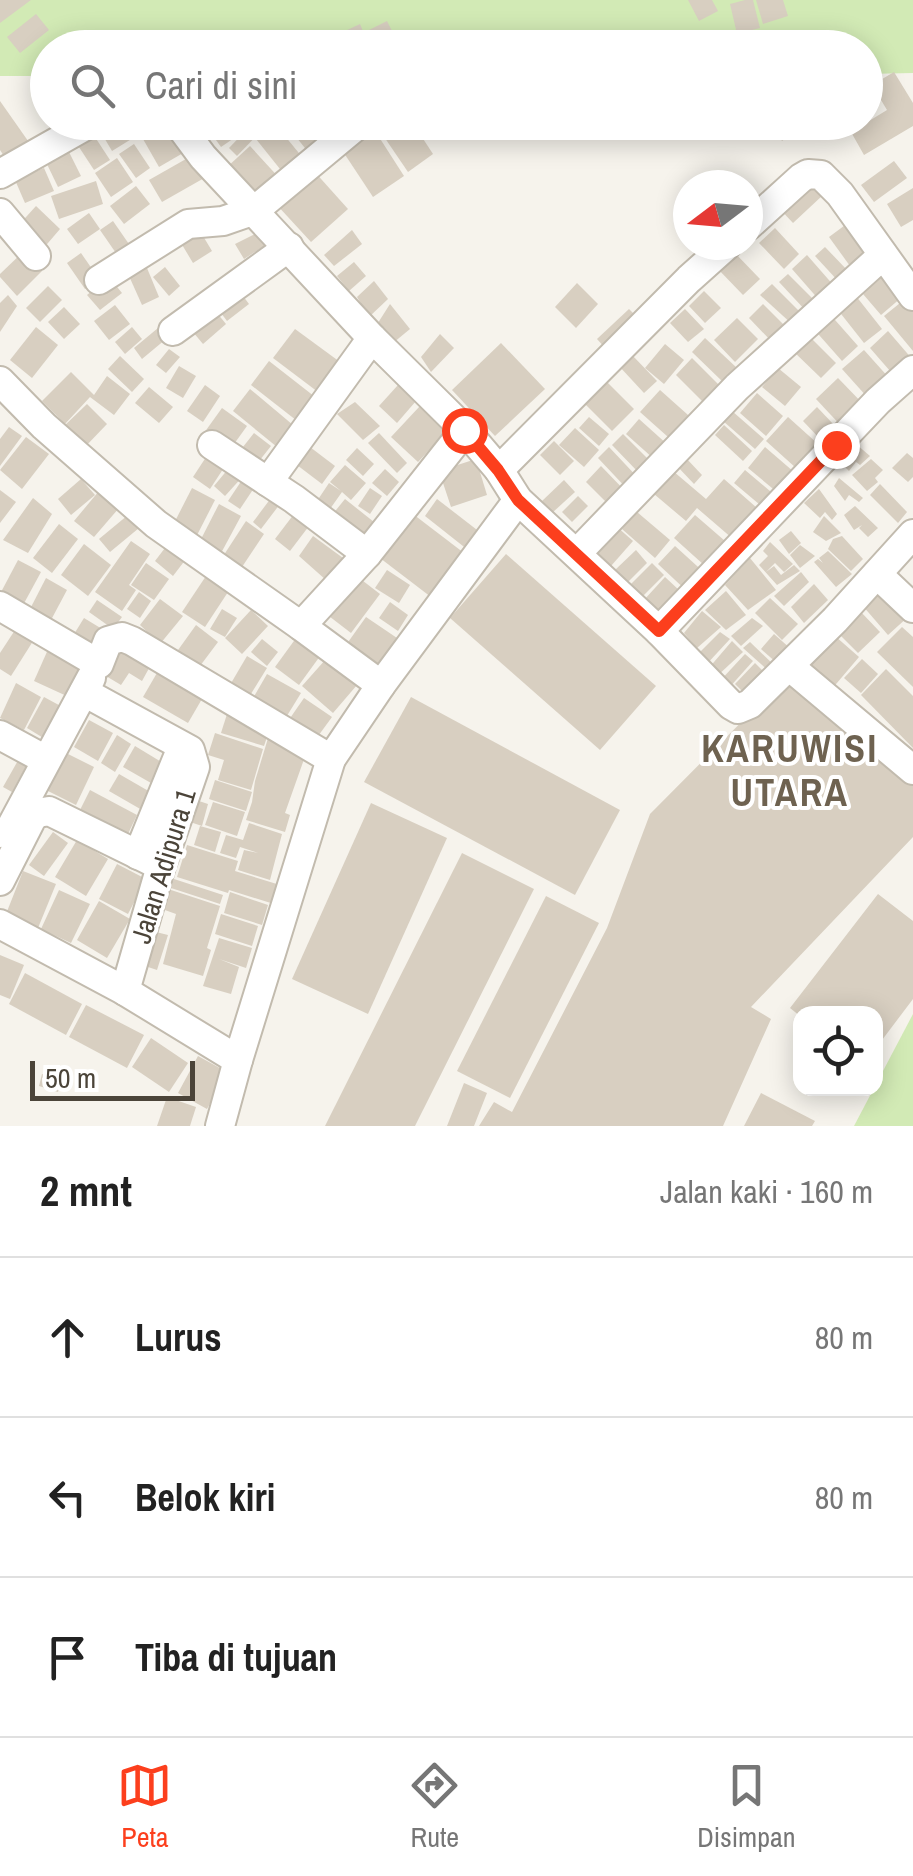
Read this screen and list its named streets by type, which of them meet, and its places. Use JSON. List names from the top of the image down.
{
  "streets": {
    "street": ["Jalan Adipura 1"]
  },
  "districts": ["KARUWISI UTARA"],
  "scale_bar": "50 m",
  "north": "left",
  "page": {
    "search": "Cari di sini",
    "scale": "50 m",
    "heading": ["2 mnt", "Jalan kaki · 160 m"],
    "list": [
      ["Lurus", "80 m"],
      ["Belok kiri", "80 m"],
      "Tiba di tujuan"
    ],
    "nav": ["Peta", "Rute", "Disimpan"]
  }
}
